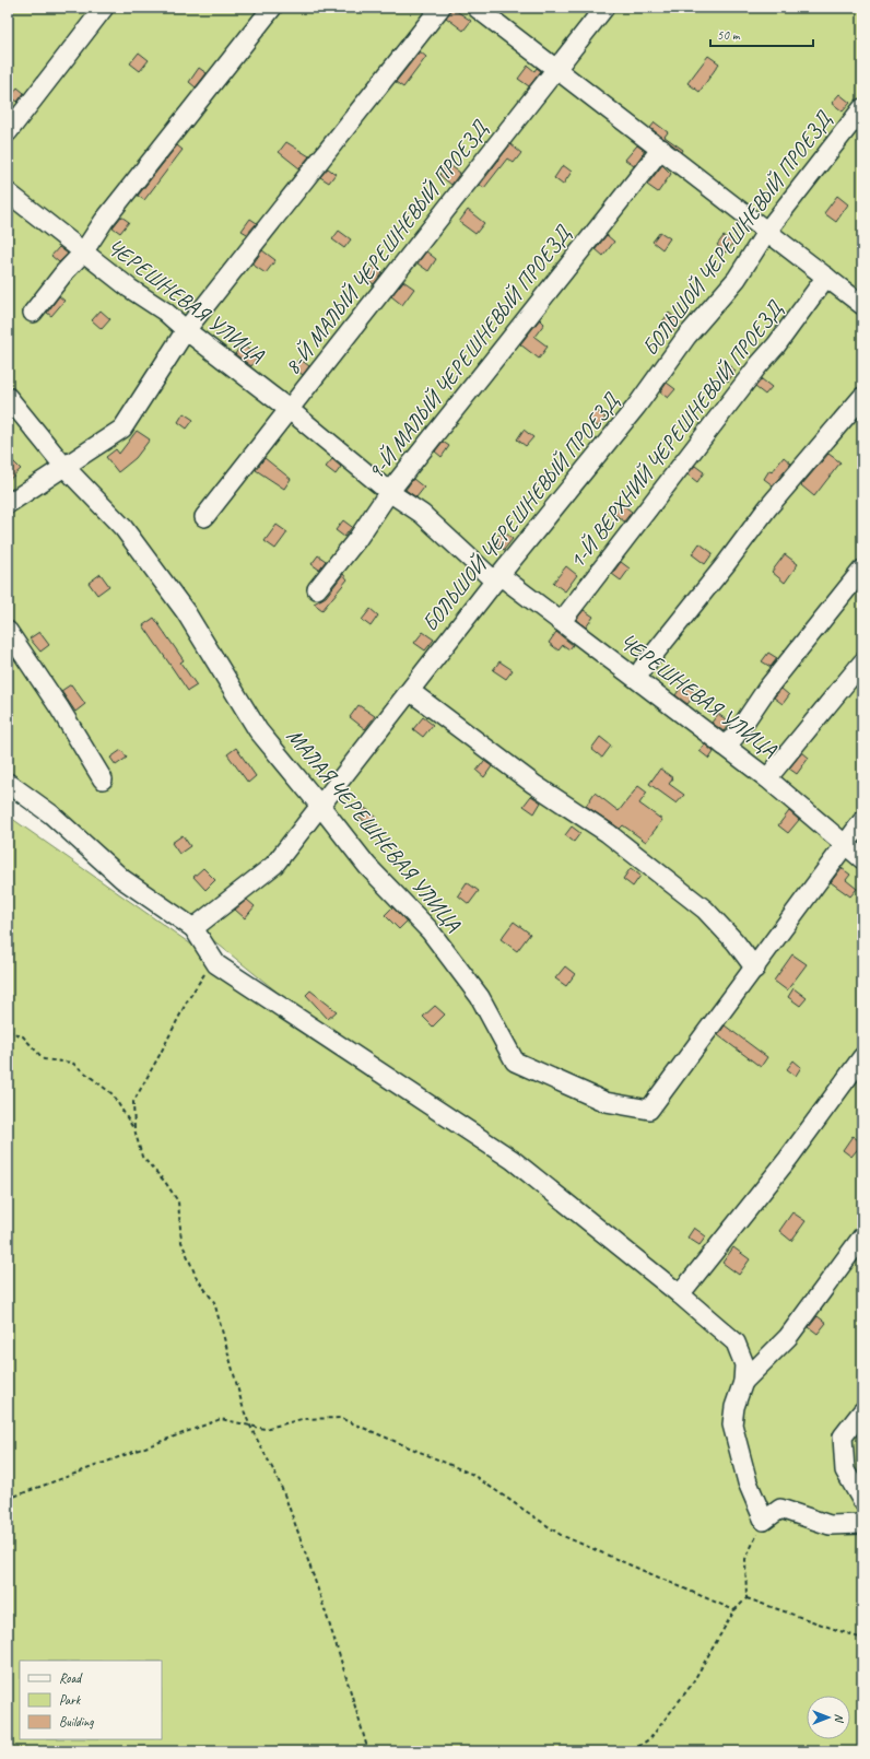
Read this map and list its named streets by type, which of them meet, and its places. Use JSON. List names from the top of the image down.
{
  "streets": {
    "lane": [
      "БОЛЬШОЙ ЧЕРЕШНЕВЫЙ ПРОЕЗД",
      "8-Й МАЛЫЙ ЧЕРЕШНЕВЫЙ ПРОЕЗД",
      "ЧЕРЕШНЕВАЯ УЛИЦА",
      "9-Й МАЛЫЙ ЧЕРЕШНЕВЫЙ ПРОЕЗД",
      "1-Й ВЕРХНИЙ ЧЕРЕШНЕВЫЙ ПРОЕЗД",
      "МАЛАЯ ЧЕРЕШНЕВАЯ УЛИЦА"
    ]
  },
  "crossings": [
    ["БОЛЬШОЙ ЧЕРЕШНЕВЫЙ ПРОЕЗД", "ЧЕРЕШНЕВАЯ УЛИЦА"],
    ["БОЛЬШОЙ ЧЕРЕШНЕВЫЙ ПРОЕЗД", "МАЛАЯ ЧЕРЕШНЕВАЯ УЛИЦА"],
    ["8-Й МАЛЫЙ ЧЕРЕШНЕВЫЙ ПРОЕЗД", "ЧЕРЕШНЕВАЯ УЛИЦА"],
    ["ЧЕРЕШНЕВАЯ УЛИЦА", "9-Й МАЛЫЙ ЧЕРЕШНЕВЫЙ ПРОЕЗД"],
    ["ЧЕРЕШНЕВАЯ УЛИЦА", "1-Й ВЕРХНИЙ ЧЕРЕШНЕВЫЙ ПРОЕЗД"]
  ],
  "legend": ["Road", "Park", "Building"],
  "scale_bar": "50 m",
  "north": "right"
}
